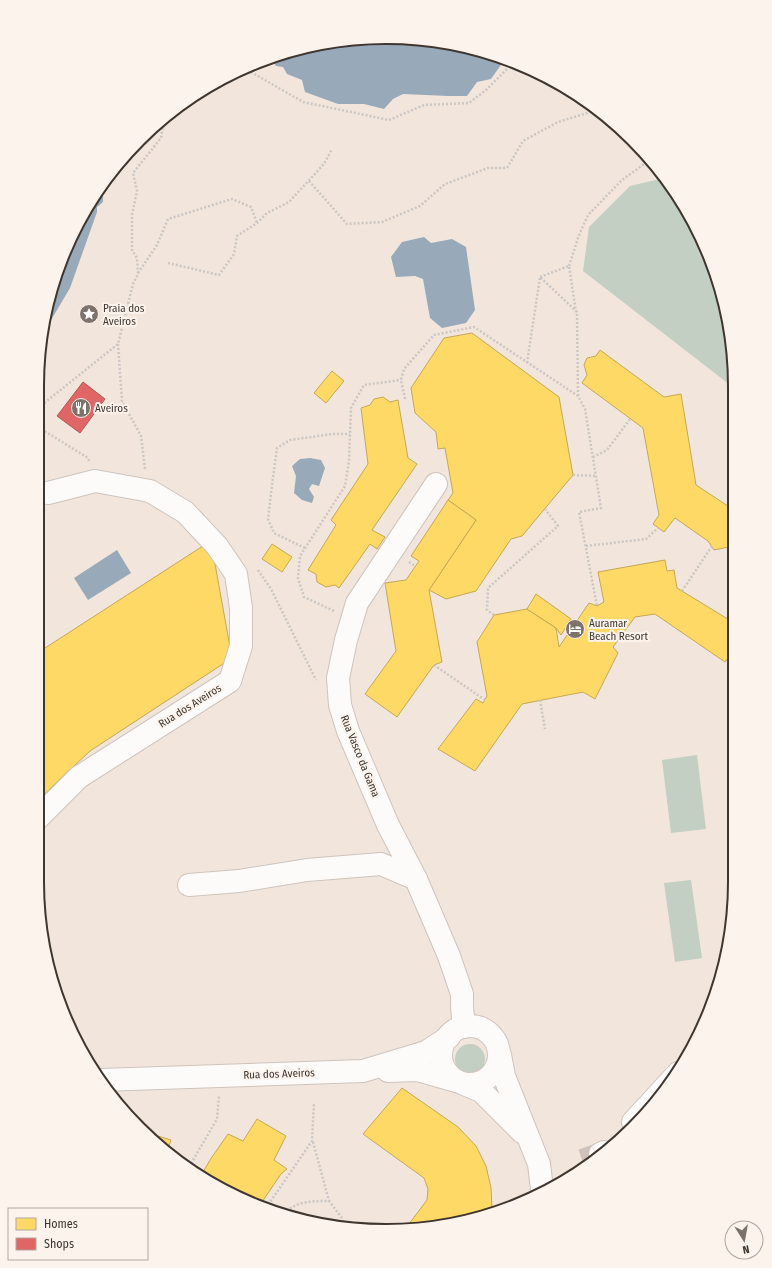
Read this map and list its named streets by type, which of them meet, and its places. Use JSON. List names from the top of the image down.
{
  "streets": {
    "street": ["Rua dos Aveiros", "Rua Vasco da Gama"]
  },
  "crossings": [
    ["Rua dos Aveiros", "Rua Vasco da Gama"]
  ],
  "places": {
    "place": ["Praia dos Aveiros"],
    "restaurant": ["Aveiros"],
    "hotel": ["Auramar Beach Resort"]
  },
  "legend": ["Homes", "Shops"],
  "north": "bottom"
}
